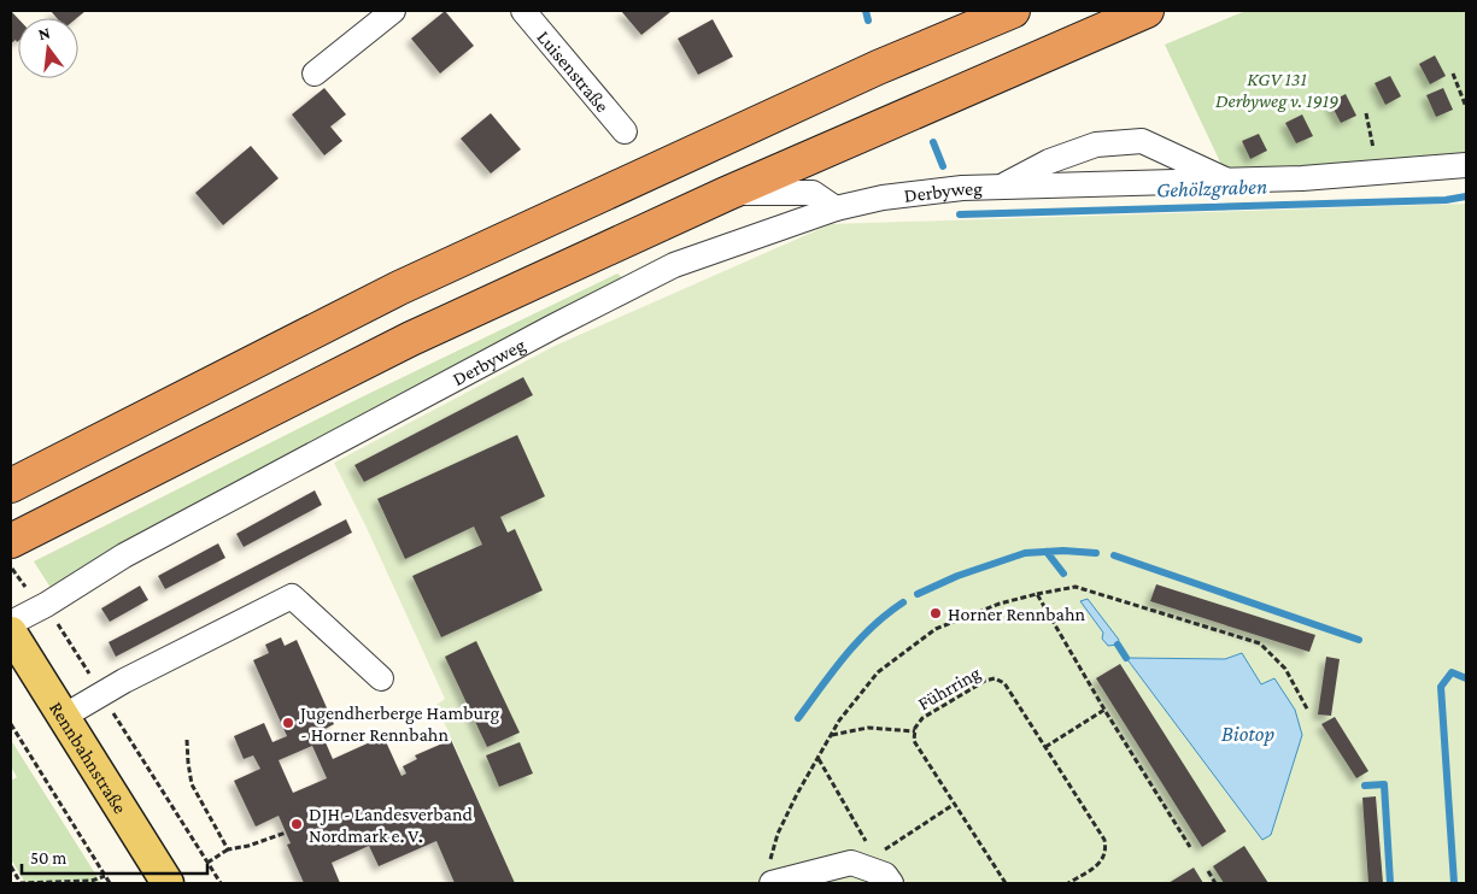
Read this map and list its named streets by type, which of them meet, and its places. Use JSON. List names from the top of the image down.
{
  "streets": {
    "main road": ["Rennbahnstraße"],
    "street": ["Luisenstraße", "Derbyweg"],
    "path": ["Führring"]
  },
  "water": ["Gehölzgraben", "Biotop"],
  "parks": ["KGV 131 Derbyweg v. 1919"],
  "places": ["Horner Rennbahn", "Jugendherberge Hamburg - Horner Rennbahn", "DJH - Landesverband Nordmark e. V."],
  "scale_bar": "50 m",
  "north": "top"
}
